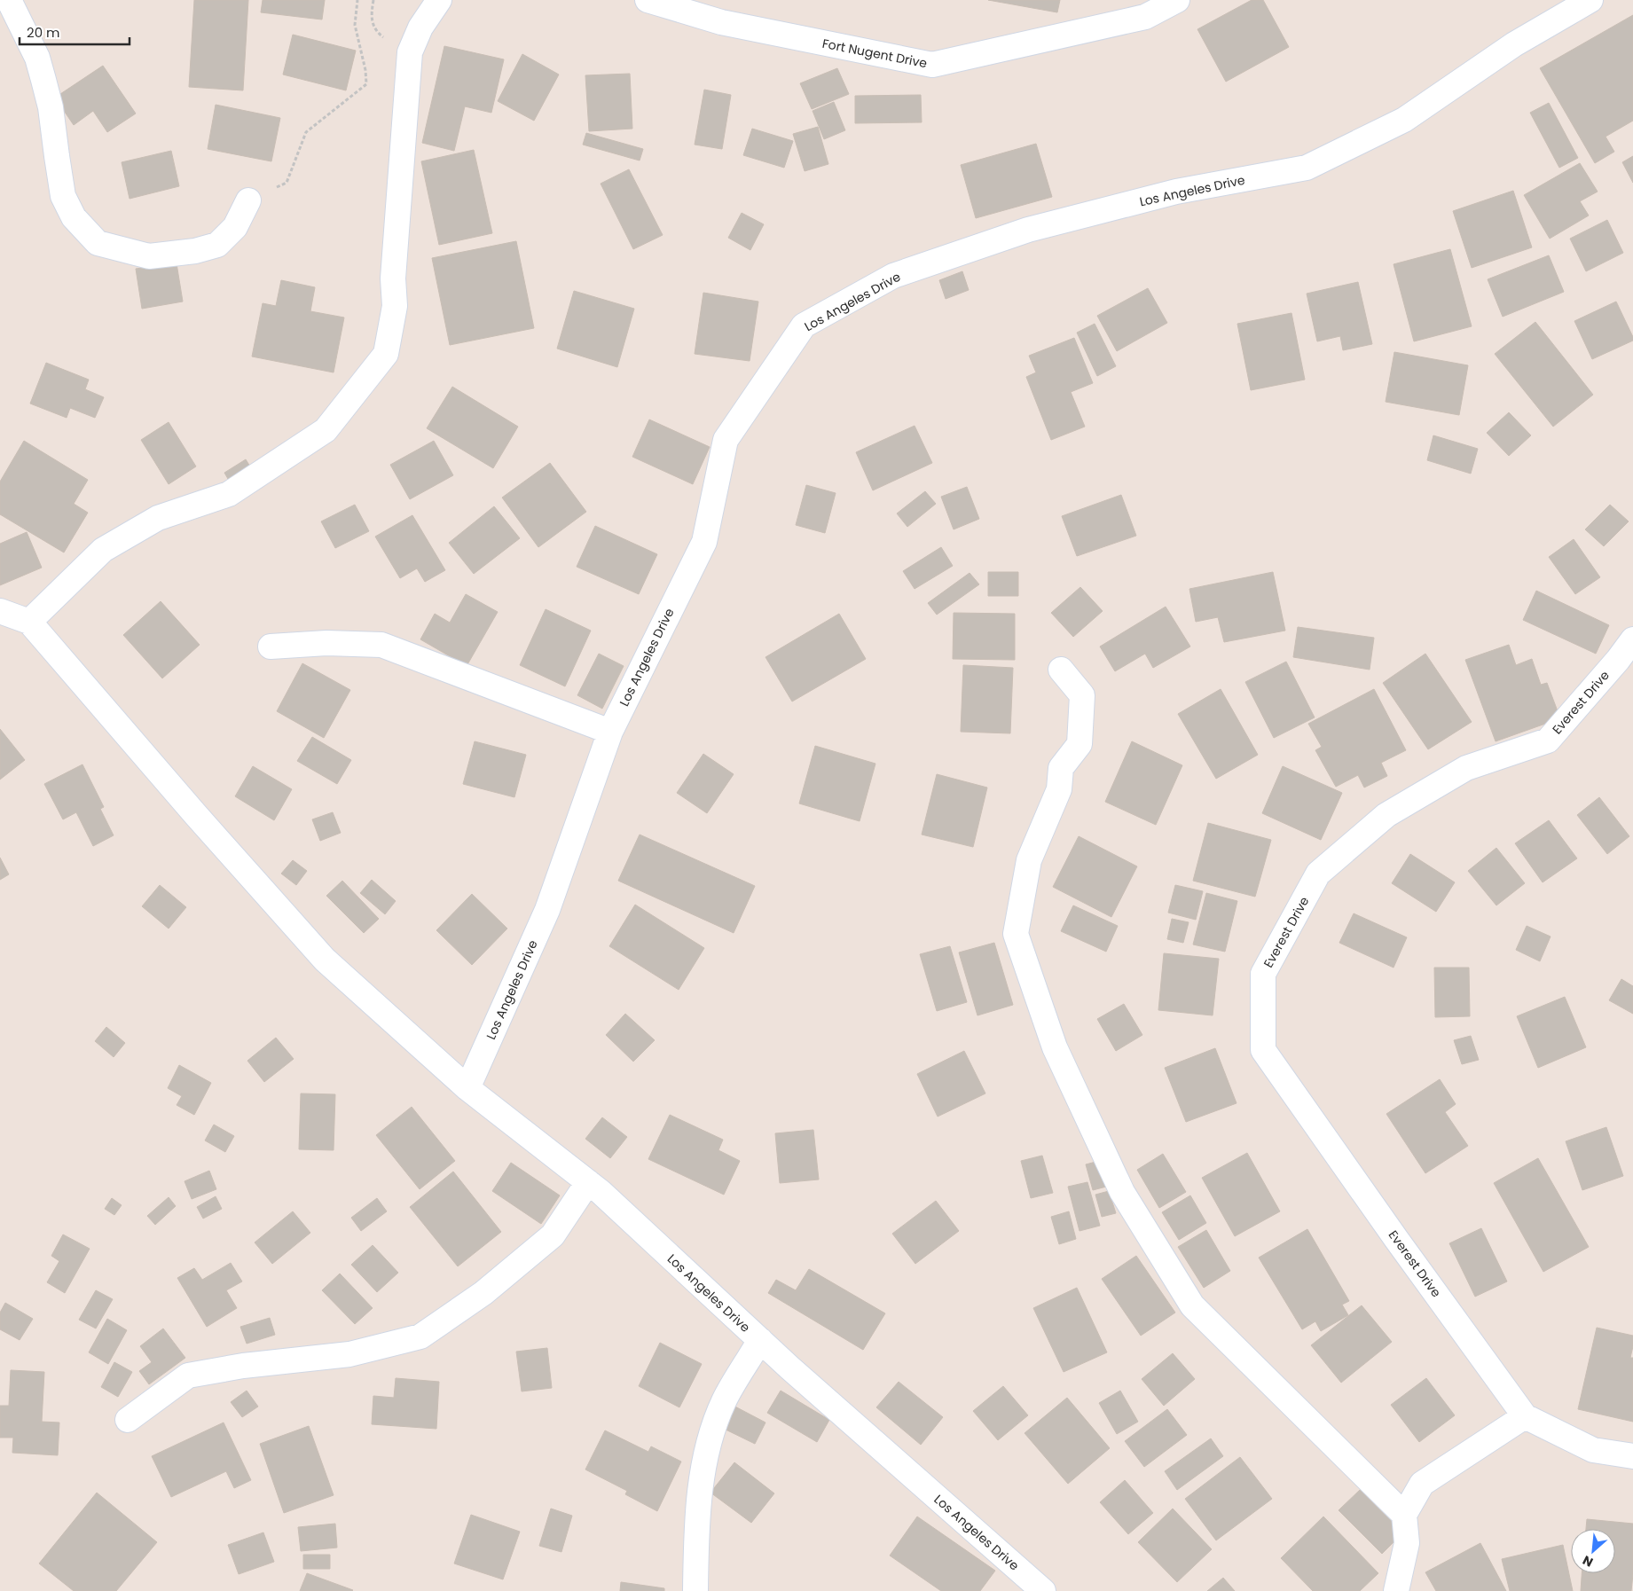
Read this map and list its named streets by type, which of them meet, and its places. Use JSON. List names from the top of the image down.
{
  "streets": {
    "street": ["Fort Nugent Drive", "Los Angeles Drive", "Everest Drive"]
  },
  "scale_bar": "20 m",
  "north": "bottom left"
}
